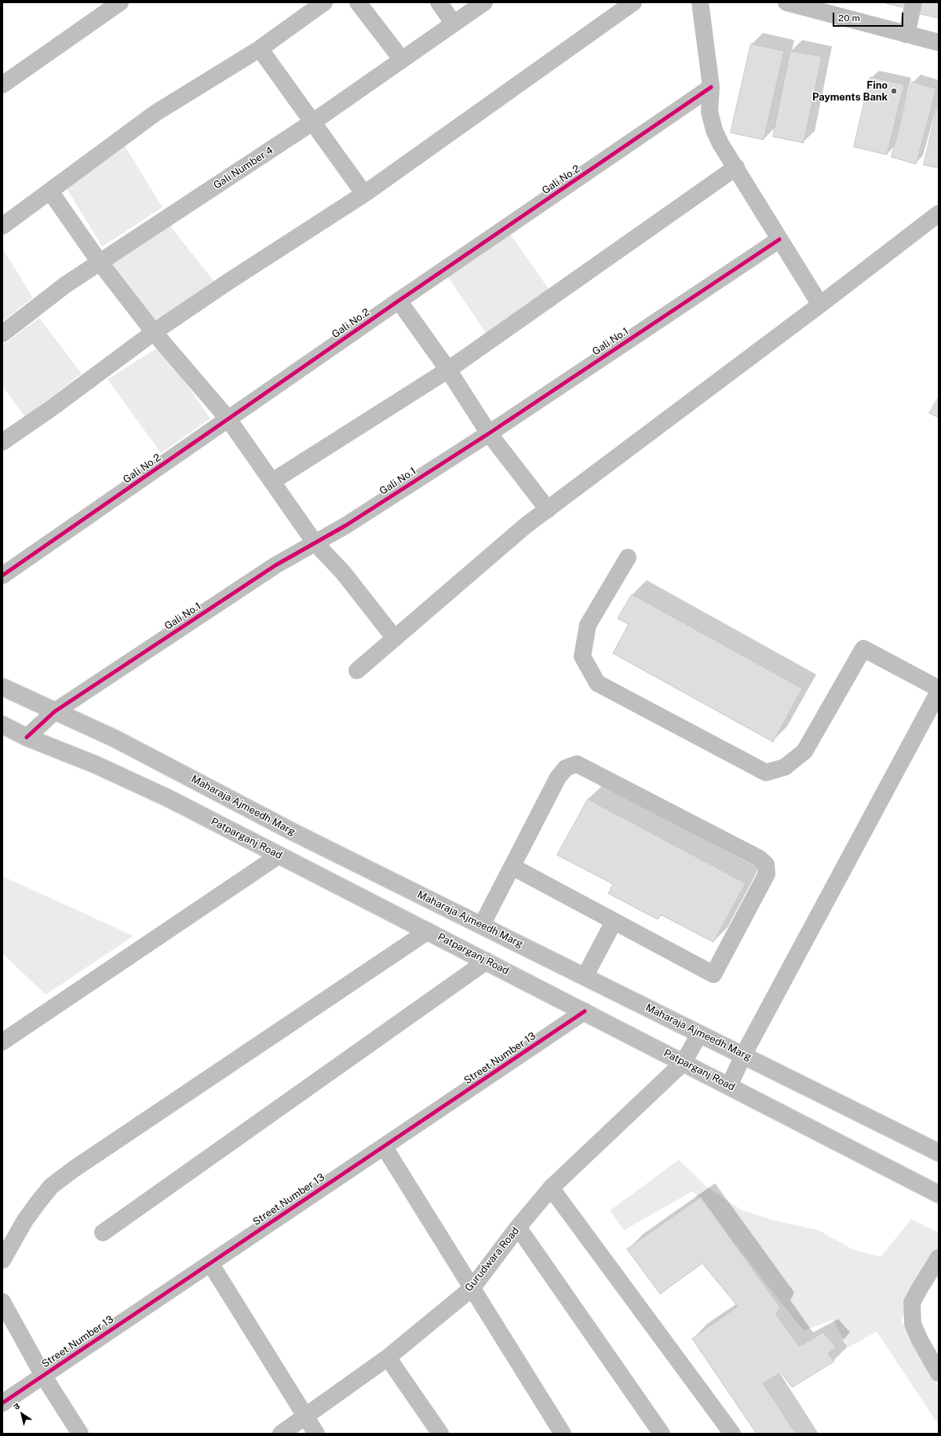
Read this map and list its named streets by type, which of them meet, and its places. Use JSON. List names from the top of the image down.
{
  "streets": {
    "street": [
      "Gali Number 4",
      "Gali No.2",
      "Gali No.1",
      "Maharaja Ajmeedh Marg",
      "Patparganj Road",
      "Street Number 13",
      "Gurudwara Road"
    ]
  },
  "crossings": [
    ["Gali No.1", "Maharaja Ajmeedh Marg"],
    ["Gali No.1", "Patparganj Road"],
    ["Maharaja Ajmeedh Marg", "Gurudwara Road"],
    ["Patparganj Road", "Street Number 13"],
    ["Patparganj Road", "Gurudwara Road"]
  ],
  "places": ["Fino Payments Bank"],
  "scale_bar": "20 m",
  "north": "top left"
}
